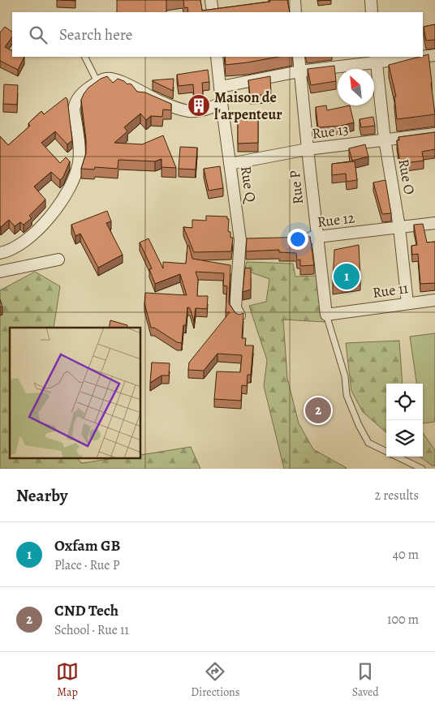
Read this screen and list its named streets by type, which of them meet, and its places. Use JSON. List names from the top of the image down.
{
  "streets": {
    "street": [
      "Rue 13",
      "Rue O",
      "Rue Q",
      "Rue P",
      "Rue 12",
      "Rue 11"
    ]
  },
  "crossings": [
    ["Rue 13", "Rue O"],
    ["Rue 13", "Rue Q"],
    ["Rue 13", "Rue P"],
    ["Rue O", "Rue 12"],
    ["Rue O", "Rue 11"],
    ["Rue P", "Rue 12"],
    ["Rue P", "Rue 11"]
  ],
  "places": {
    "building": ["Maison de l'arpenteur"]
  },
  "north": "top left",
  "page": {
    "search": "Search here",
    "pins": ["1", "2"],
    "heading": ["Nearby", "2 results"],
    "list": [
      {
        "mark": "1",
        "name": "Oxfam GB",
        "note": "Place · Rue P",
        "value": "40 m"
      },
      {
        "mark": "2",
        "name": "CND Tech",
        "note": "School · Rue 11",
        "value": "100 m"
      }
    ],
    "nav": ["Map", "Directions", "Saved"]
  }
}
